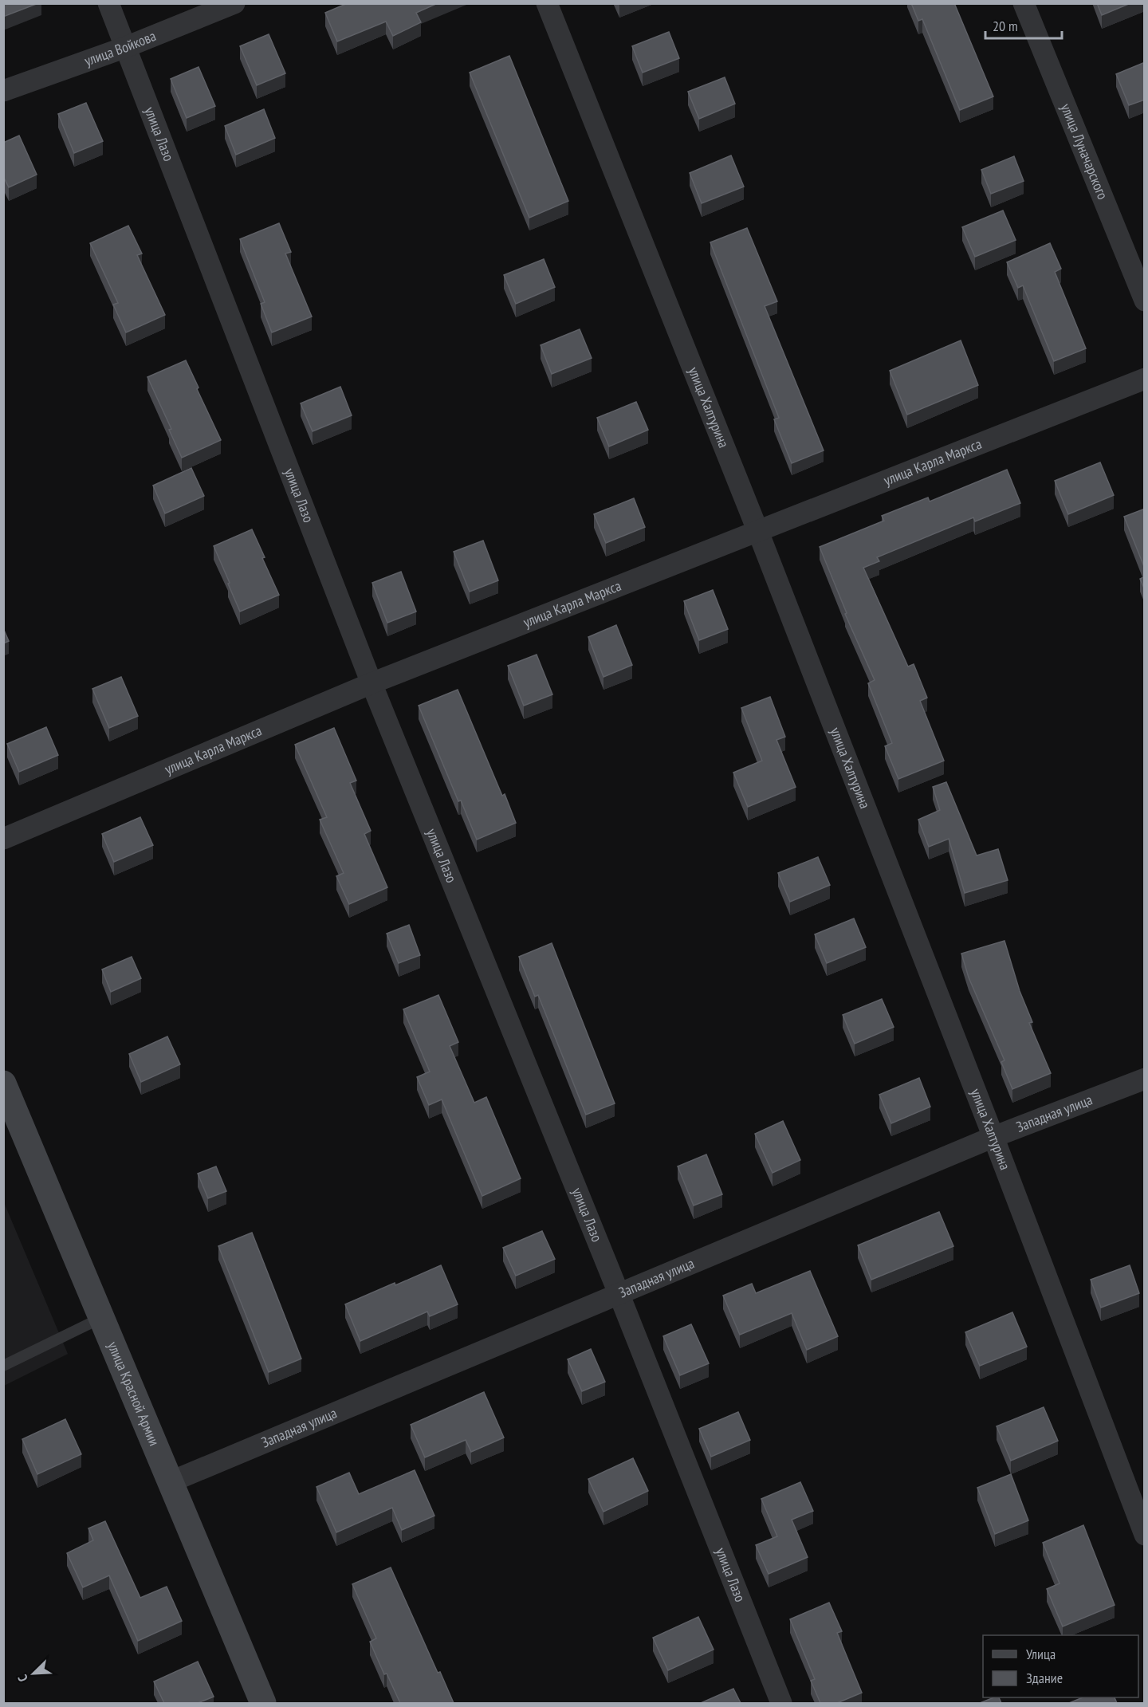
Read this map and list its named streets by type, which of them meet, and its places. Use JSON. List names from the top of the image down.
{
  "streets": {
    "street": [
      "улица Войкова",
      "улица Лазо",
      "улица Луначарского",
      "улица Халтурина",
      "улица Карла Маркса",
      "Западная улица",
      "улица Красной Армии"
    ]
  },
  "crossings": [
    ["улица Войкова", "улица Лазо"],
    ["улица Лазо", "улица Карла Маркса"],
    ["улица Лазо", "Западная улица"],
    ["улица Халтурина", "улица Карла Маркса"],
    ["улица Халтурина", "Западная улица"],
    ["Западная улица", "улица Красной Армии"]
  ],
  "legend": ["Улица", "Здание"],
  "scale_bar": "20 m",
  "north": "bottom left"
}
